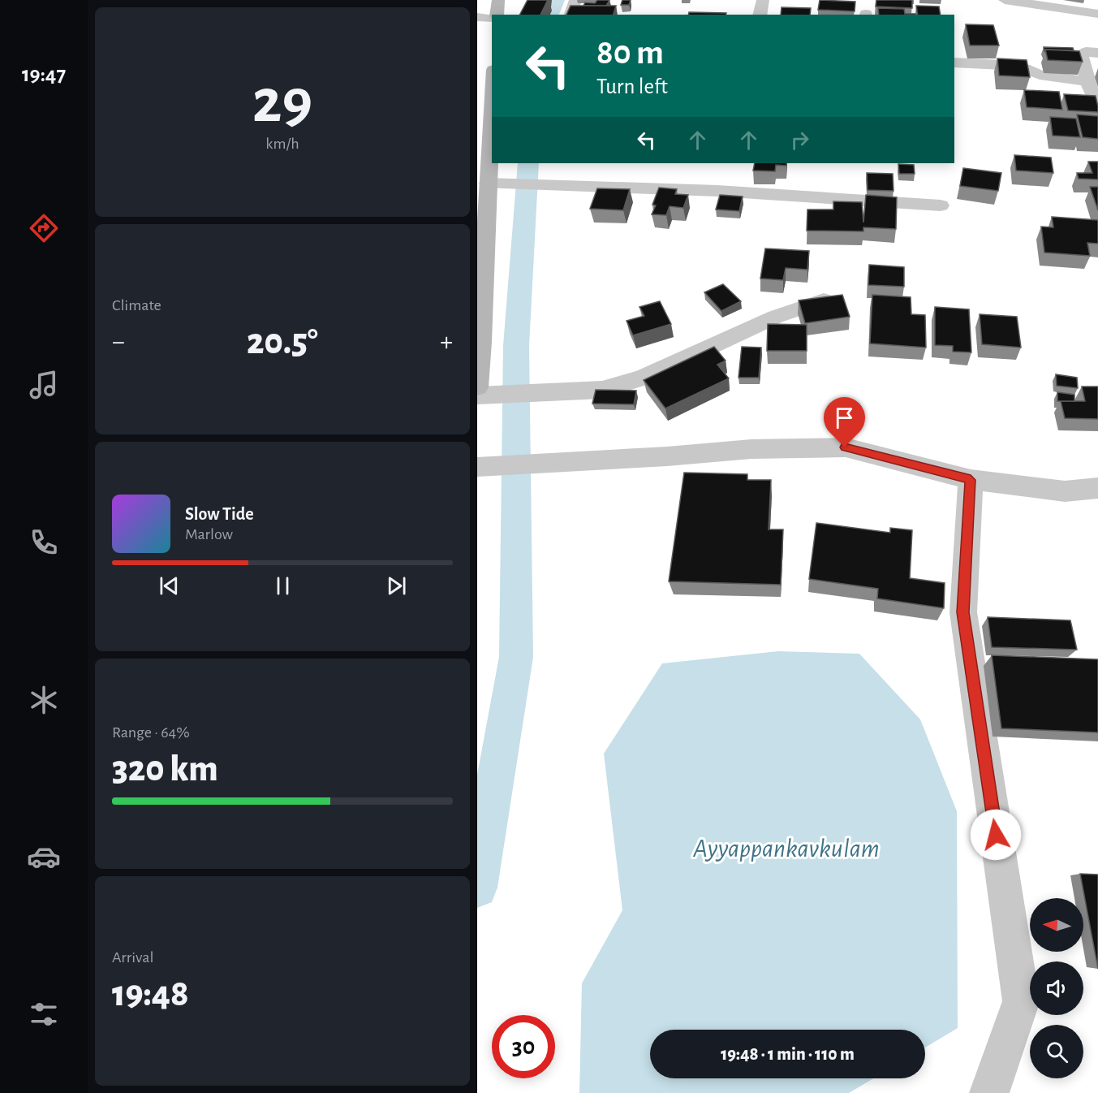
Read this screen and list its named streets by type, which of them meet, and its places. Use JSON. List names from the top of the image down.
{
  "water": ["Ayyappankavkulam"],
  "north": "left",
  "page": {
    "tabs": "19:47",
    "tile": [
      ["29", "km/h"],
      "Climate",
      ["Range · 64%", "320 km"],
      ["Arrival", "19:48"]
    ],
    "turn": ["80 m", "Turn left"],
    "heat": ["−", "20.5°", "+"],
    "song": ["Slow Tide", "Marlow"],
    "limit": "30",
    "trip": "19:48 · 1 min · 110 m"
  }
}
